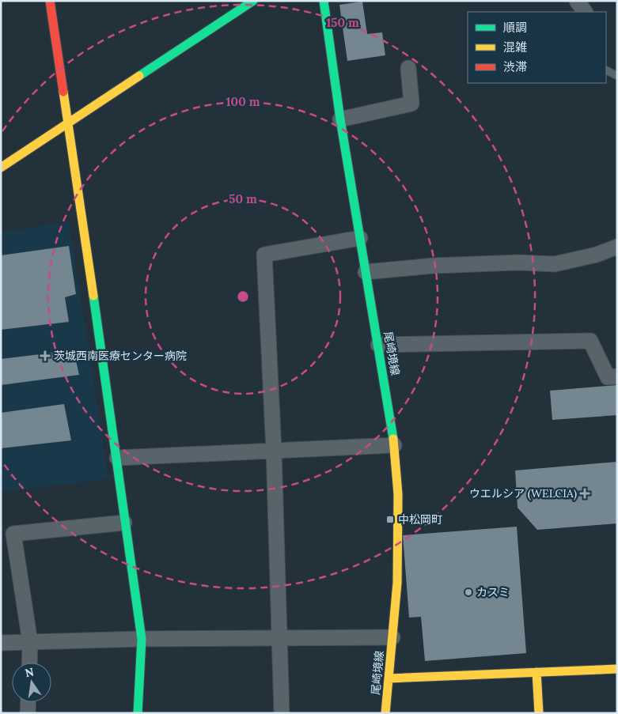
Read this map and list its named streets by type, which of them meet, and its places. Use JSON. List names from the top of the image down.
{
  "streets": {
    "street": ["尾崎境線"]
  },
  "places": {
    "health": ["茨城西南医療センター病院", "ウエルシア (WELCIA)"],
    "transit": ["中松岡町"],
    "other": ["カスミ"]
  },
  "legend": ["順調", "混雑", "渋滞"],
  "north": "top",
  "rings": ["150 m", "100 m", "50 m"]
}
